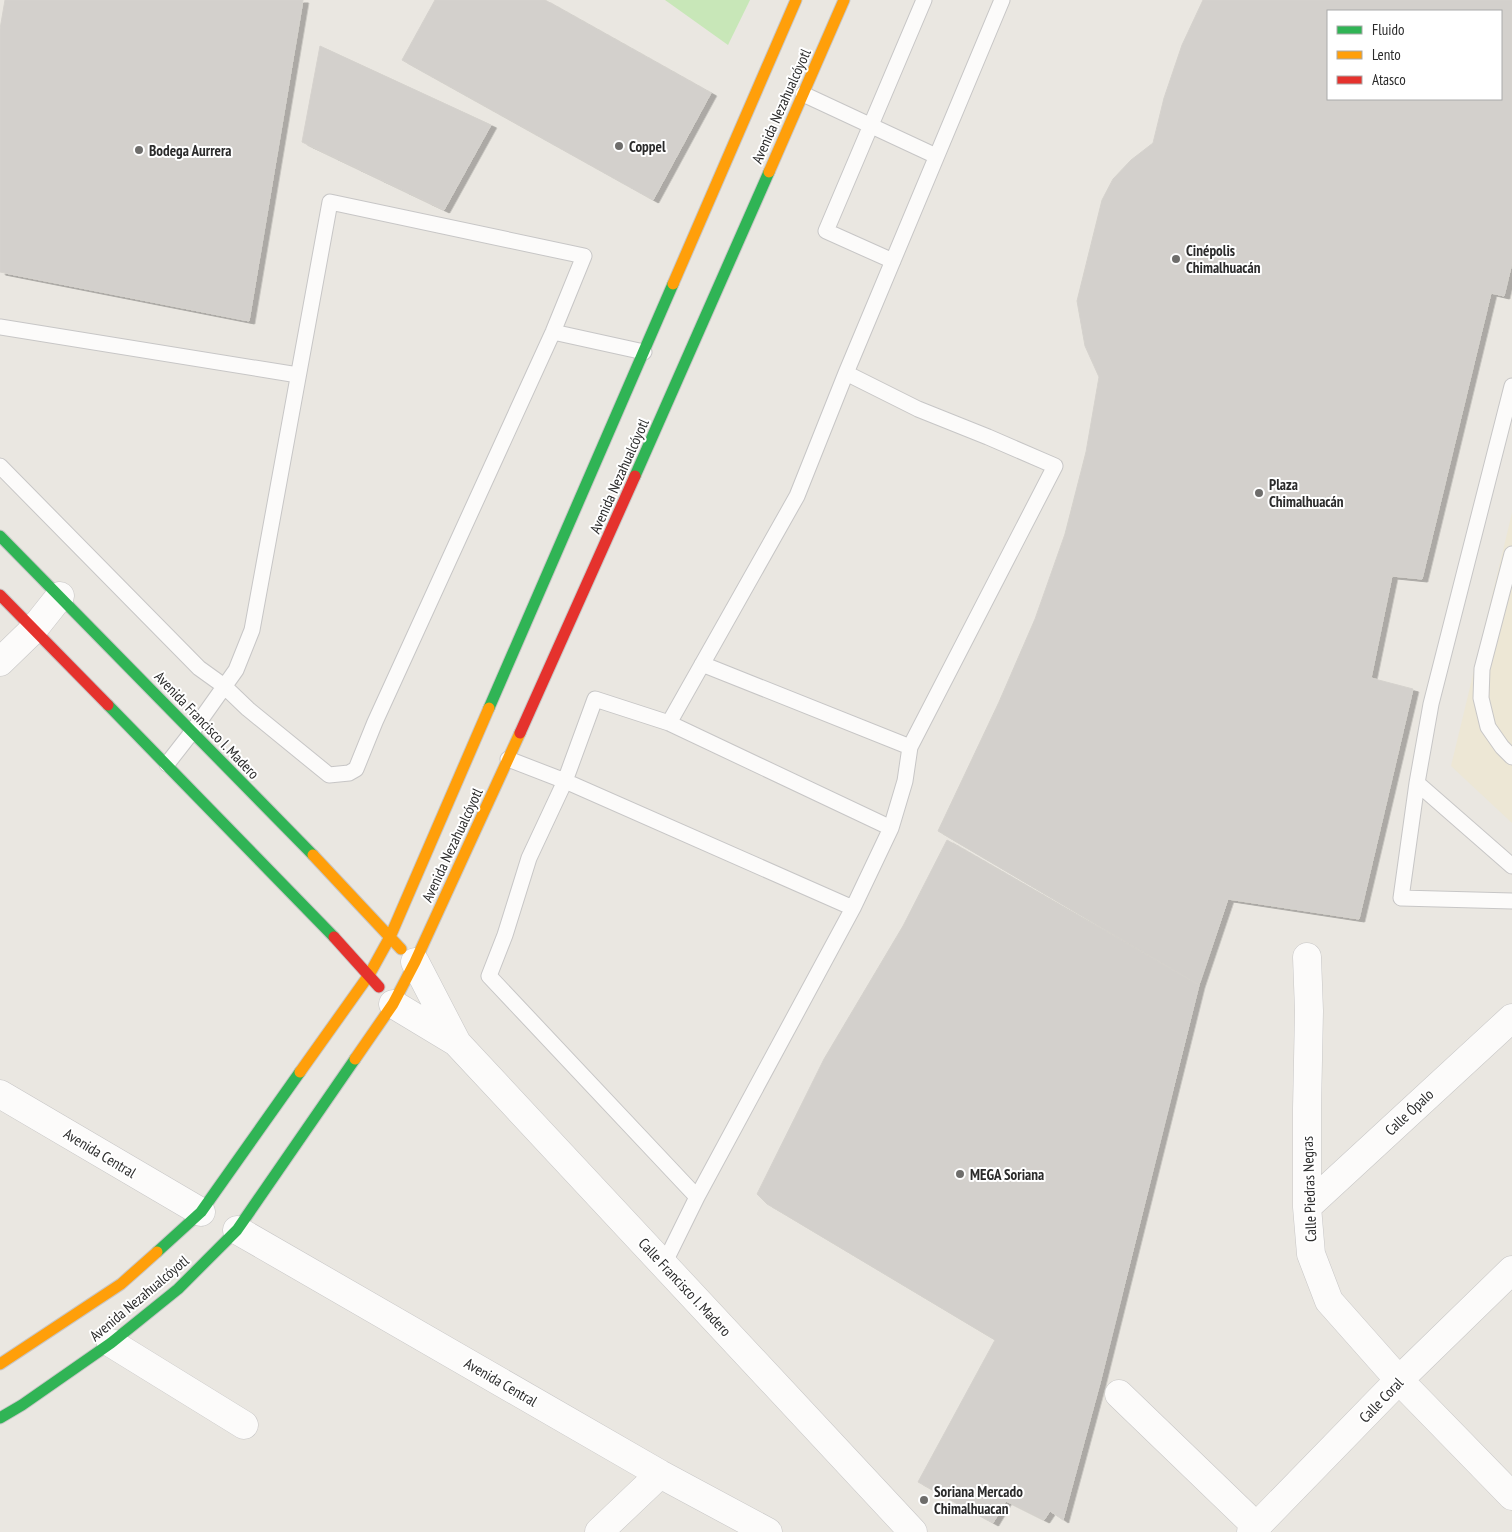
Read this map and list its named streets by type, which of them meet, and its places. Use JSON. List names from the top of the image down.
{
  "streets": {
    "main road": ["Avenida Nezahualcóyotl", "Avenida Francisco I. Madero"],
    "street": [
      "Calle Ópalo",
      "Avenida Central",
      "Calle Piedras Negras",
      "Calle Francisco I. Madero",
      "Calle Coral"
    ]
  },
  "crossings": [
    ["Avenida Nezahualcóyotl", "Avenida Francisco I. Madero"],
    ["Avenida Nezahualcóyotl", "Avenida Central"],
    ["Avenida Nezahualcóyotl", "Calle Francisco I. Madero"],
    ["Calle Ópalo", "Calle Piedras Negras"],
    ["Calle Piedras Negras", "Calle Coral"]
  ],
  "places": [
    "Coppel",
    "Bodega Aurrera",
    "Cinépolis Chimalhuacán",
    "Plaza Chimalhuacán",
    "MEGA Soriana",
    "Soriana Mercado Chimalhuacan"
  ],
  "legend": ["Fluido", "Lento", "Atasco"]
}
